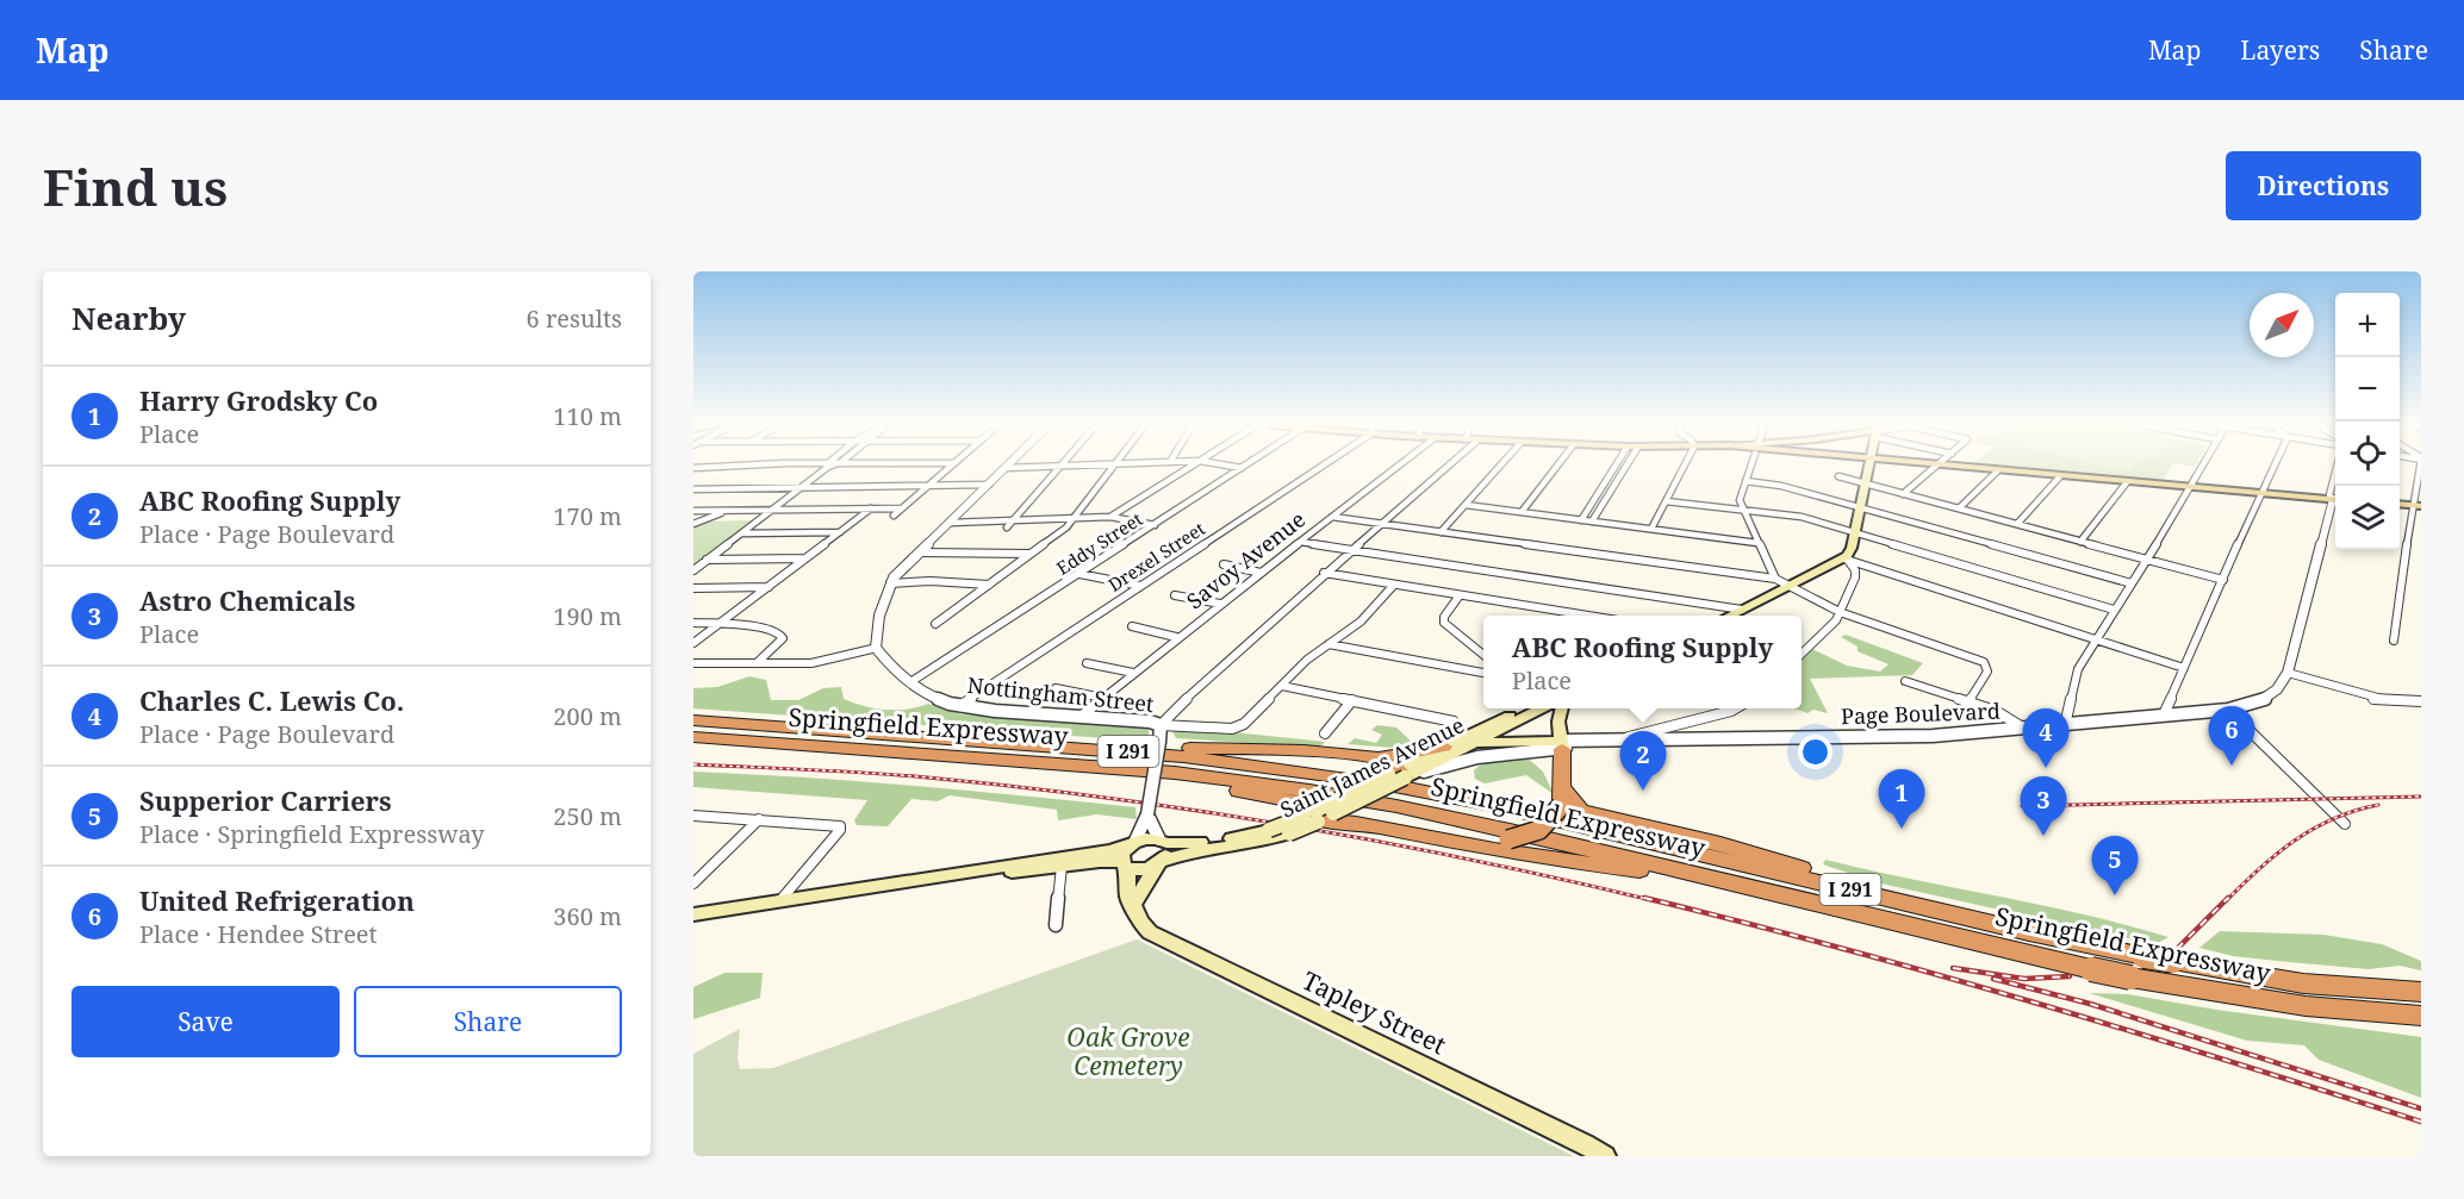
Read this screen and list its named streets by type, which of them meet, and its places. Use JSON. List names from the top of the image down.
{
  "streets": {
    "highway": ["Springfield Expressway", "I 291"],
    "main road": ["Page Boulevard", "Saint James Avenue", "Tapley Street"],
    "street": [
      "Eddy Street",
      "Drexel Street",
      "Savoy Avenue",
      "Nottingham Street"
    ]
  },
  "crossings": [
    ["Eddy Street", "Nottingham Street"],
    ["Drexel Street", "Nottingham Street"],
    ["Savoy Avenue", "Nottingham Street"],
    ["Page Boulevard", "Saint James Avenue"],
    ["Saint James Avenue", "Tapley Street"]
  ],
  "parks": ["Oak Grove Cemetery"],
  "north": "top right",
  "page": {
    "header": "Map",
    "nav": ["Map", "Layers", "Share"],
    "buttons": [
      "Directions",
      ["Save", "Share"]
    ],
    "title": "Find us",
    "heading": ["Nearby", "6 results"],
    "map_buttons": ["+", "−"],
    "list": [
      {
        "mark": "1",
        "name": "Harry Grodsky Co",
        "note": "Place",
        "value": "110 m"
      },
      {
        "mark": "2",
        "name": "ABC Roofing Supply",
        "note": "Place · Page Boulevard",
        "value": "170 m"
      },
      {
        "mark": "3",
        "name": "Astro Chemicals",
        "note": "Place",
        "value": "190 m"
      },
      {
        "mark": "4",
        "name": "Charles C. Lewis Co.",
        "note": "Place · Page Boulevard",
        "value": "200 m"
      },
      {
        "mark": "5",
        "name": "Supperior Carriers",
        "note": "Place · Springfield Expressway",
        "value": "250 m"
      },
      {
        "mark": "6",
        "name": "United Refrigeration",
        "note": "Place · Hendee Street",
        "value": "360 m"
      }
    ],
    "popup": ["ABC Roofing Supply", "Place"],
    "pins": [
      "6",
      "4",
      "2",
      "1",
      "3",
      "5"
    ]
  }
}
